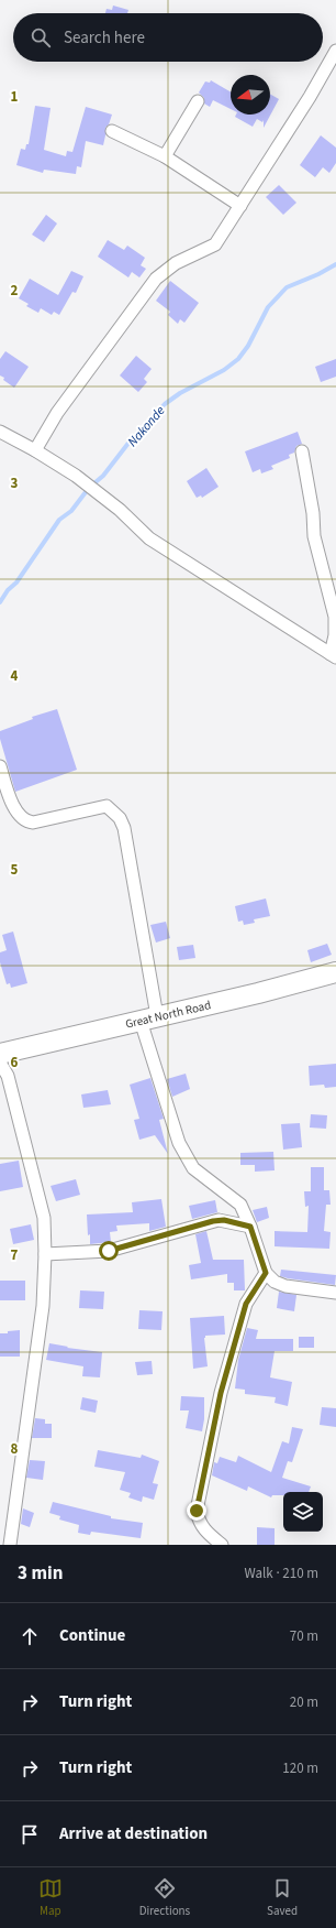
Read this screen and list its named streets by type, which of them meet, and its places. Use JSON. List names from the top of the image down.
{
  "streets": {
    "highway": ["Great North Road"]
  },
  "water": ["Nakonde"],
  "north": "left",
  "page": {
    "search": "Search here",
    "heading": ["3 min", "Walk · 210 m"],
    "list": [
      ["Continue", "70 m"],
      ["Turn right", "20 m"],
      ["Turn right", "120 m"],
      "Arrive at destination"
    ],
    "nav": ["Map", "Directions", "Saved"]
  },
  "grid": {
    "rows": [
      "1",
      "2",
      "3",
      "4",
      "5",
      "6",
      "7",
      "8"
    ]
  }
}
